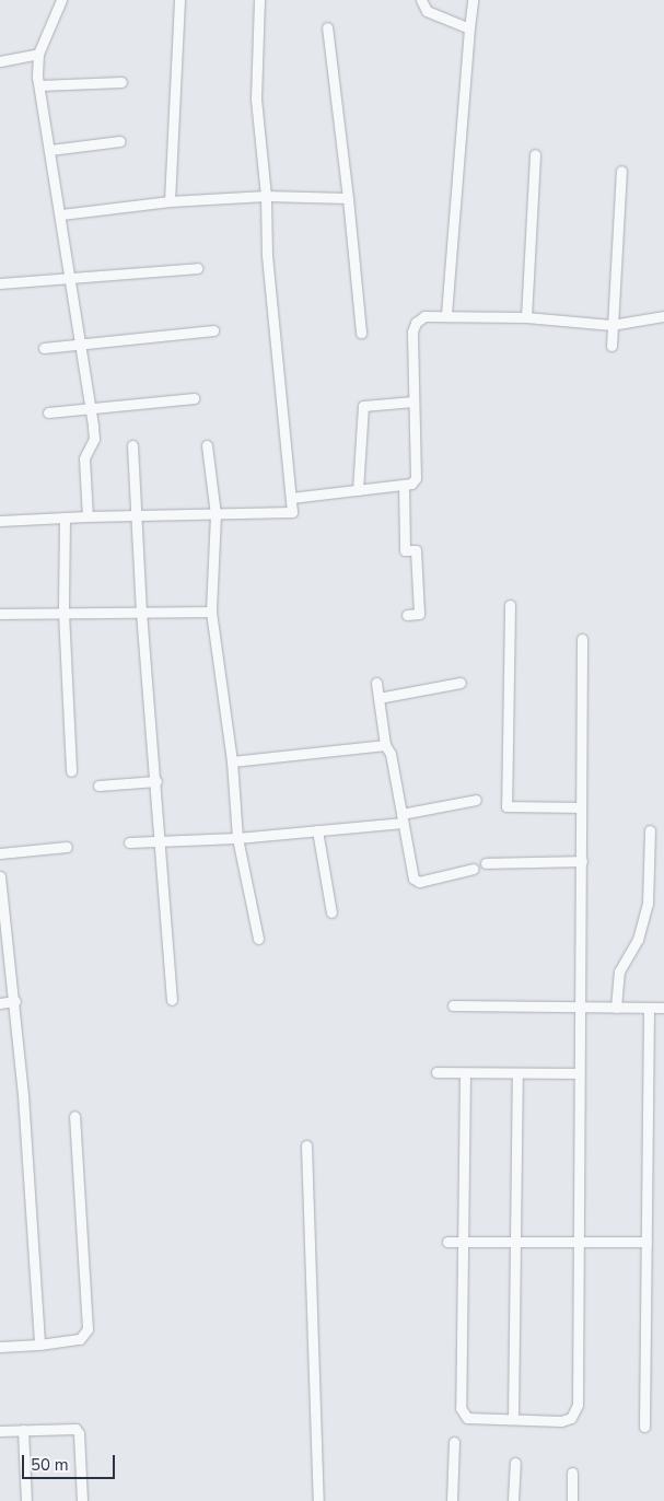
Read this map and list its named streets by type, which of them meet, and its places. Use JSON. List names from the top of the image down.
{
  "scale_bar": "50 m"
}
